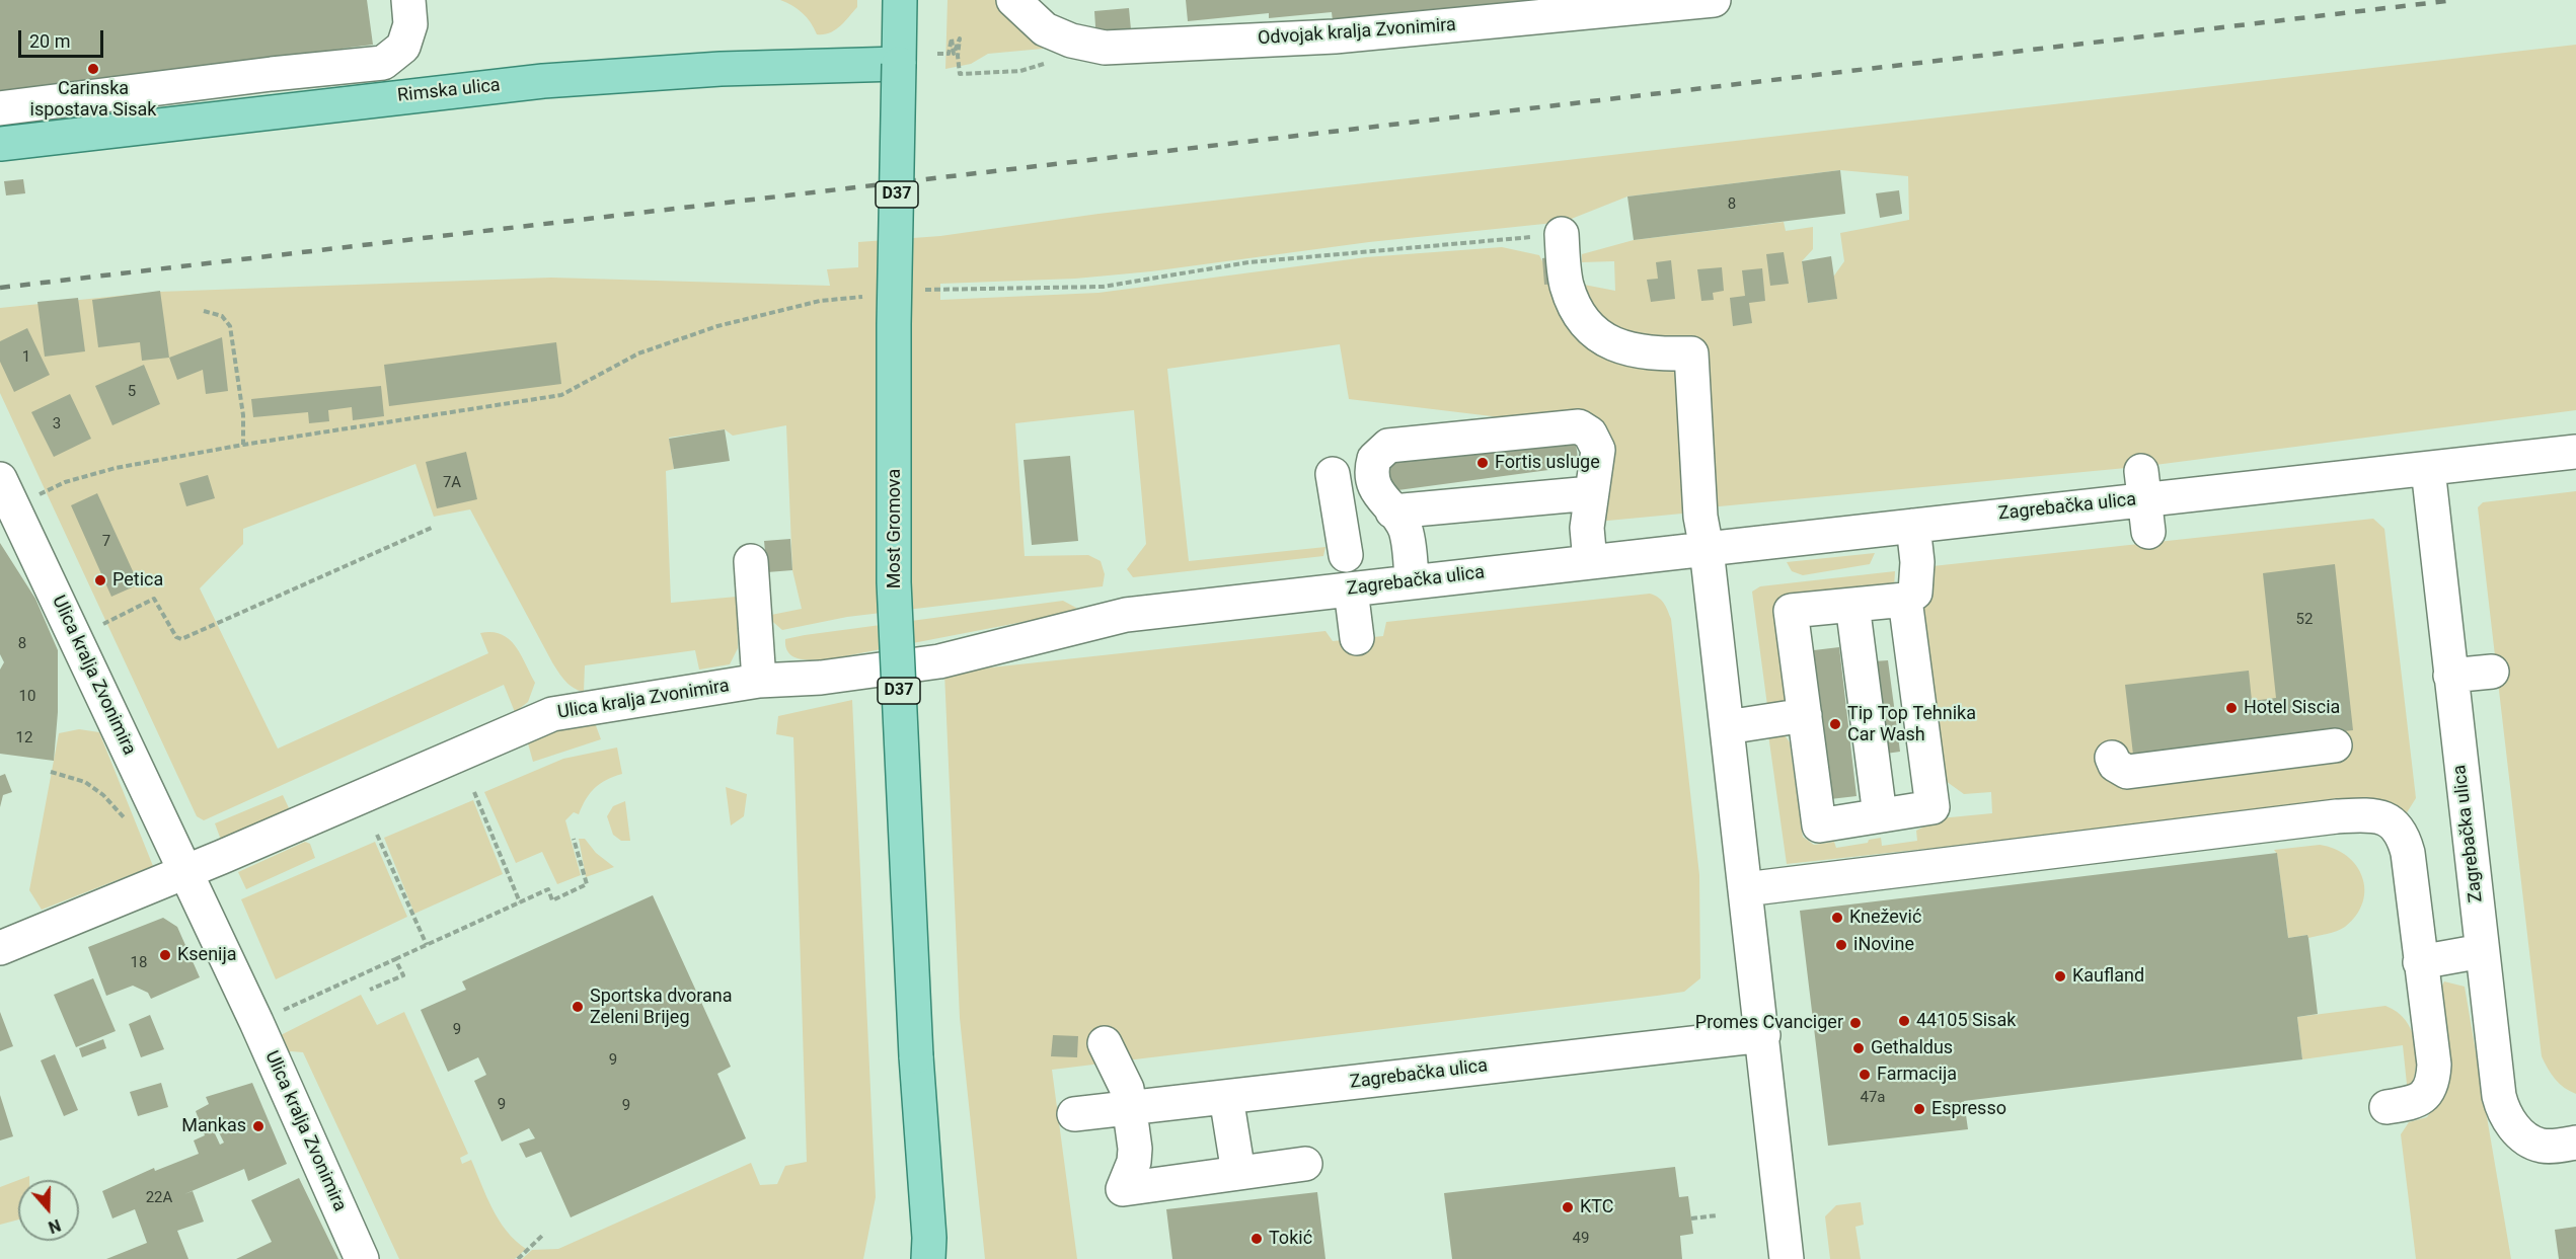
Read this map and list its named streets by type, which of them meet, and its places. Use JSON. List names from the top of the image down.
{
  "streets": {
    "main road": ["Rimska ulica", "D37", "Most Gromova"],
    "street": ["Odvojak kralja Zvonimira", "Zagrebačka ulica", "Ulica kralja Zvonimira"]
  },
  "crossings": [
    ["Rimska ulica", "Most Gromova"],
    ["Zagrebačka ulica", "Ulica kralja Zvonimira"]
  ],
  "places": [
    "Carinska ispostava Sisak",
    "Fortis usluge",
    "Petica",
    "Hotel Siscia",
    "Tip Top Tehnika Car Wash",
    "Knežević",
    "iNovine",
    "Ksenija",
    "Kaufland",
    "Sportska dvorana Zeleni Brijeg",
    "44105 Sisak",
    "Promes Cvanciger",
    "Gethaldus",
    "Farmacija",
    "Espresso",
    "Mankas",
    "KTC",
    "Tokić"
  ],
  "house_numbers": [
    "8",
    "1",
    "5",
    "3",
    "7A",
    "7",
    "52",
    "8",
    "10",
    "12",
    "18",
    "9",
    "9",
    "47a",
    "9",
    "9",
    "22A",
    "49"
  ],
  "scale_bar": "20 m",
  "north": "bottom"
}
